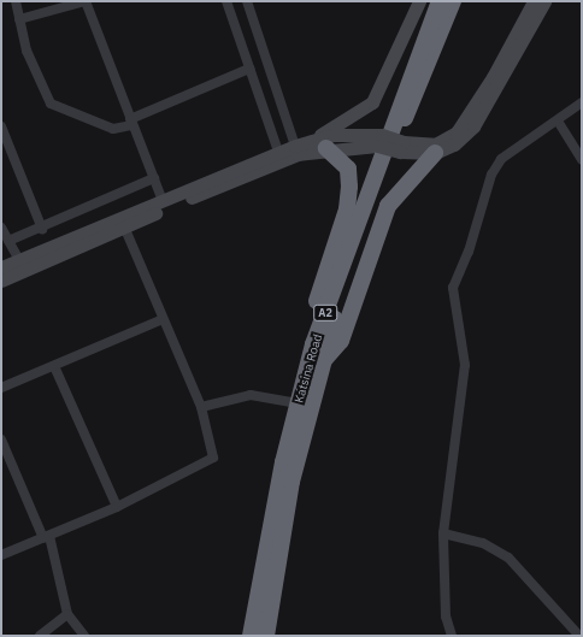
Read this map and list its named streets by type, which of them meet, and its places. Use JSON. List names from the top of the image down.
{
  "streets": {
    "highway": ["A2", "Katsina Road"]
  }
}
